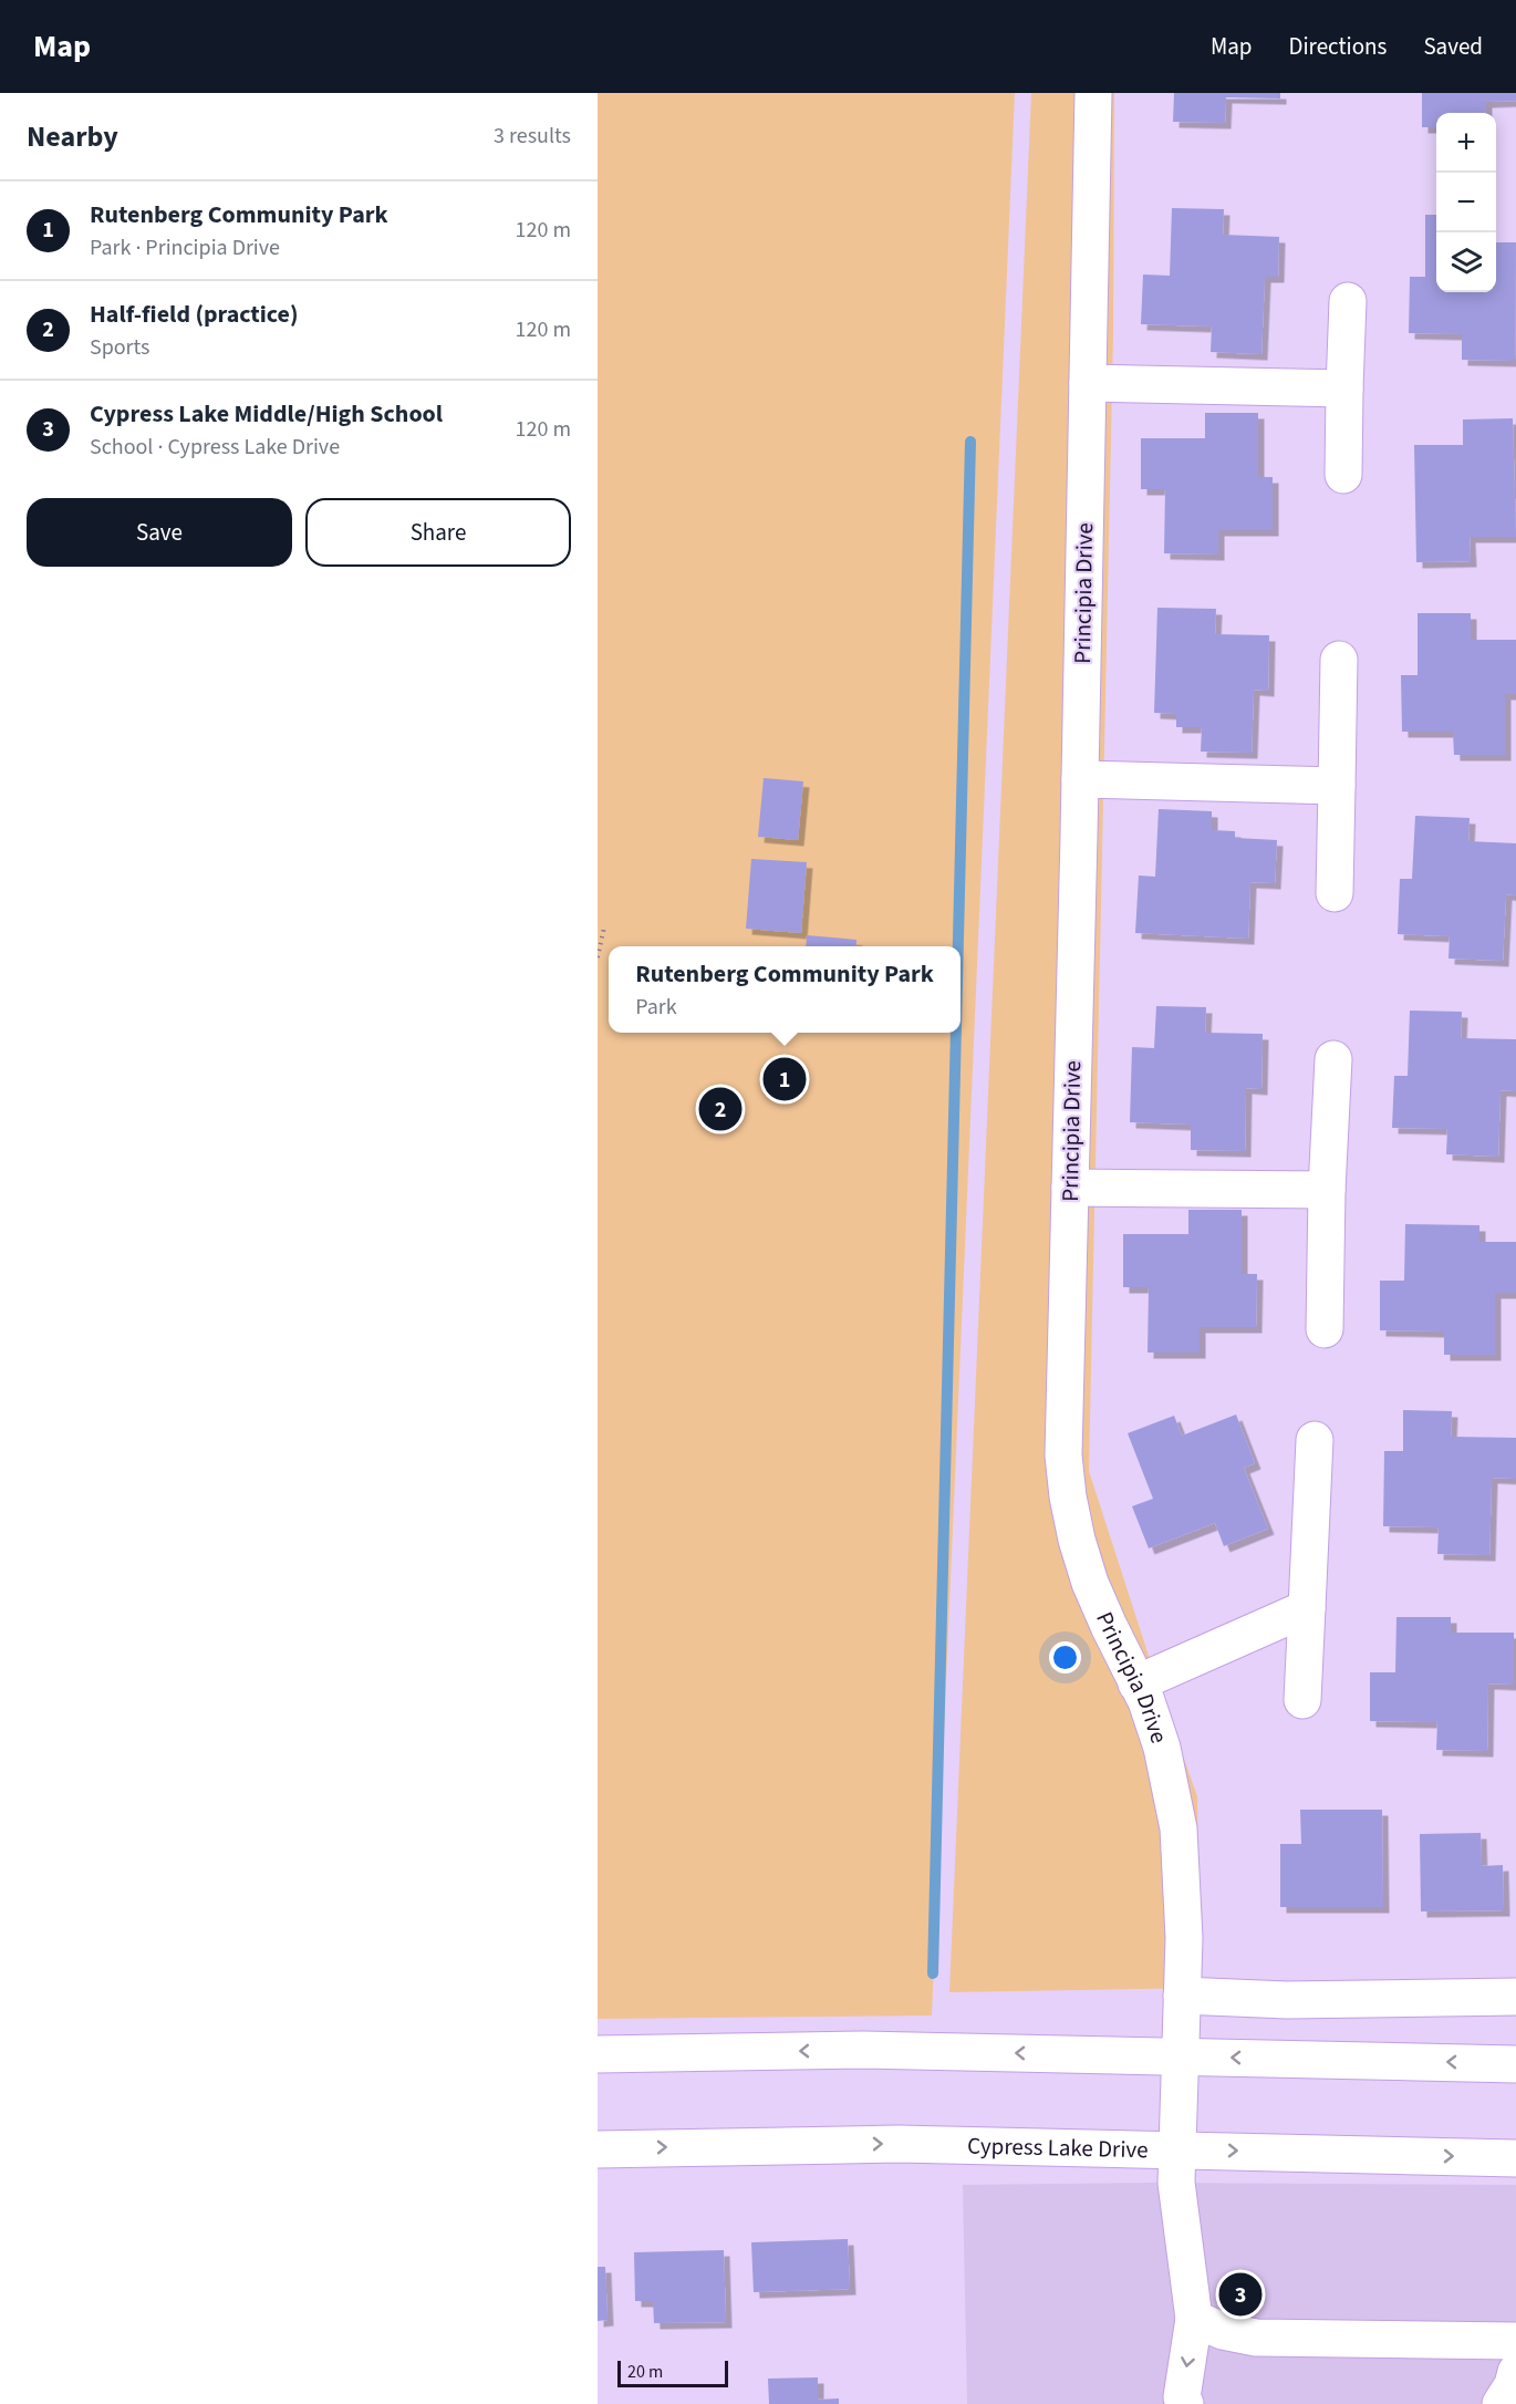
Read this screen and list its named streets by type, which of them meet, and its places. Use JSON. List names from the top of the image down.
{
  "streets": {
    "street": ["Principia Drive", "Cypress Lake Drive"]
  },
  "crossings": [
    ["Principia Drive", "Cypress Lake Drive"]
  ],
  "scale_bar": "20 m",
  "page": {
    "header": "Map",
    "nav": ["Map", "Directions", "Saved"],
    "heading": ["Nearby", "3 results"],
    "map_buttons": ["+", "−"],
    "list": [
      {
        "mark": "1",
        "name": "Rutenberg Community Park",
        "note": "Park · Principia Drive",
        "value": "120 m"
      },
      {
        "mark": "2",
        "name": "Half-field (practice)",
        "note": "Sports",
        "value": "120 m"
      },
      {
        "mark": "3",
        "name": "Cypress Lake Middle/High School",
        "note": "School · Cypress Lake Drive",
        "value": "120 m"
      }
    ],
    "buttons": ["Save", "Share"],
    "popup": ["Rutenberg Community Park", "Park"],
    "pins": ["1", "2", "3"],
    "scale": "20 m"
  }
}
